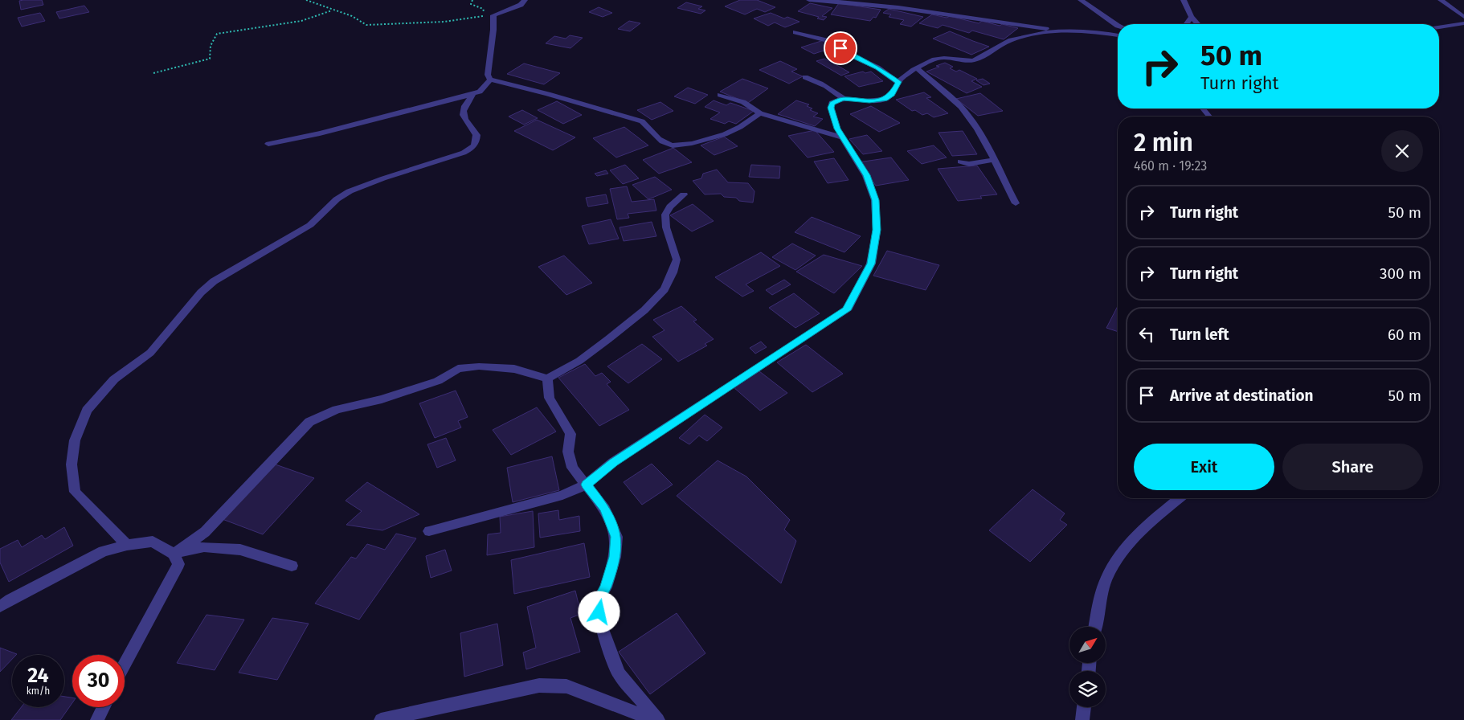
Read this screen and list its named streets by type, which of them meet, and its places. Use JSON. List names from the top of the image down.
{
  "north": "top right",
  "page": {
    "turn": ["50 m", "Turn right"],
    "heading": ["2 min", "460 m · 19:23"],
    "list": [
      {
        "name": "Turn right",
        "value": "50 m"
      },
      {
        "name": "Turn right",
        "value": "300 m"
      },
      {
        "name": "Turn left",
        "value": "60 m"
      },
      {
        "name": "Arrive at destination",
        "value": "50 m"
      }
    ],
    "buttons": ["Exit", "Share"],
    "speed": "24 km/h",
    "limit": "30"
  }
}
